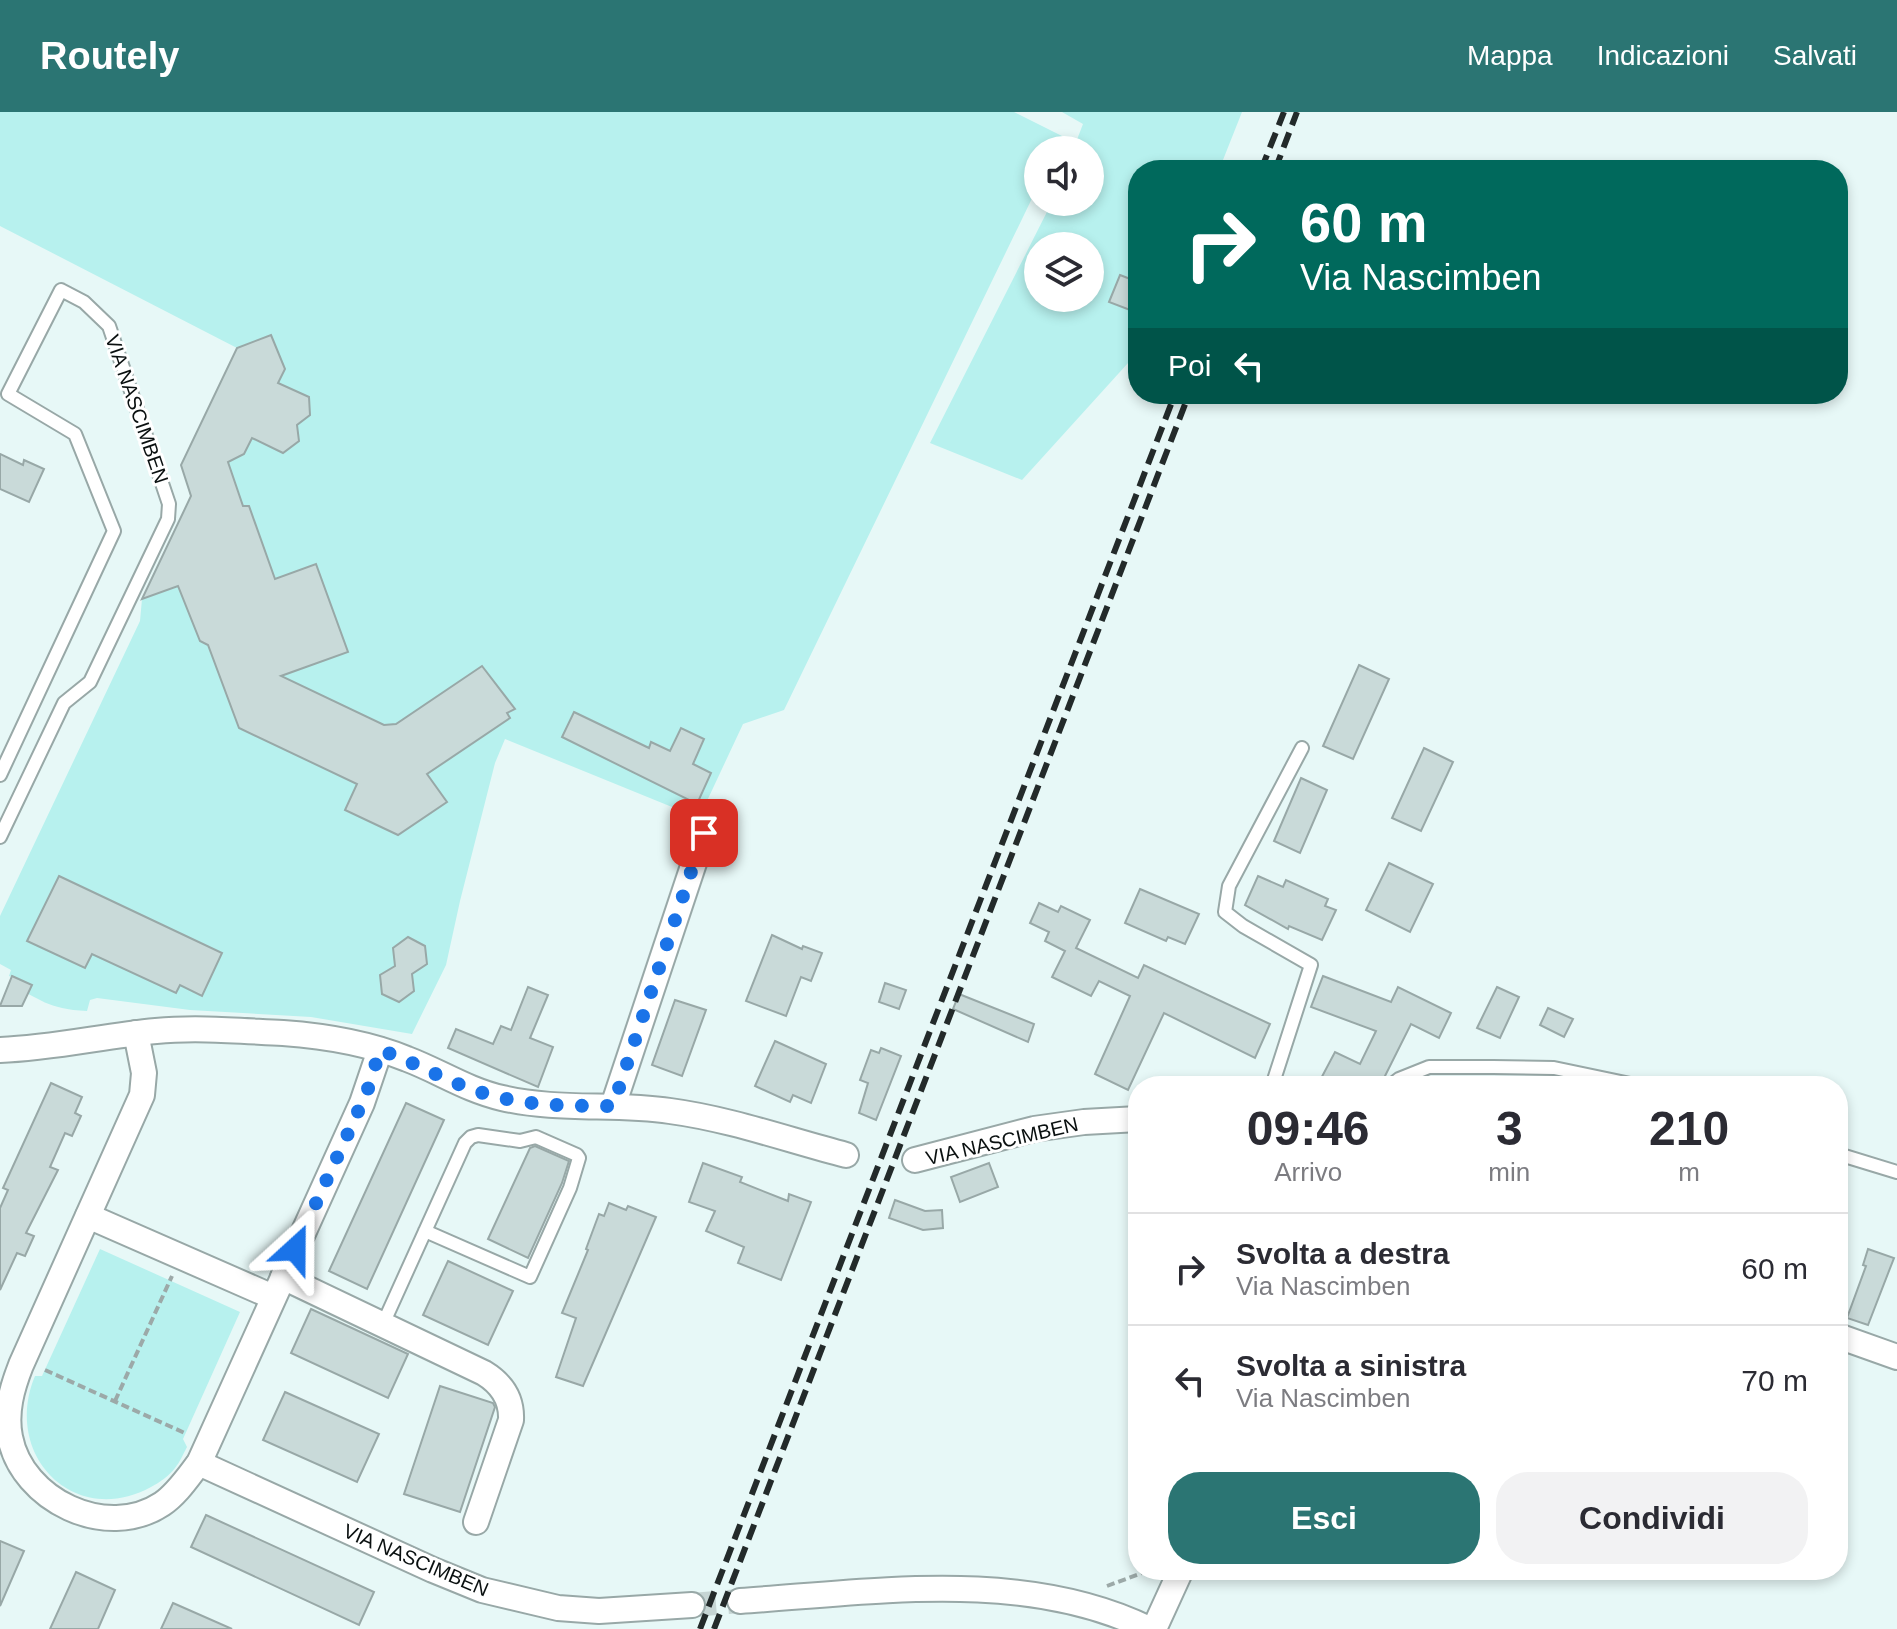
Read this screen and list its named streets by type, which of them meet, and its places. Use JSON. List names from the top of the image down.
{
  "streets": {
    "street": ["VIA NASCIMBEN"]
  },
  "page": {
    "header": "Routely",
    "nav": ["Mappa", "Indicazioni", "Salvati"],
    "turn": ["60 m", "Via Nascimben"],
    "then": "Poi",
    "eta": [
      "09:46",
      "Arrivo",
      "3",
      "min",
      "210",
      "m"
    ],
    "list": [
      {
        "name": "Svolta a destra",
        "note": "Via Nascimben",
        "value": "60 m"
      },
      {
        "name": "Svolta a sinistra",
        "note": "Via Nascimben",
        "value": "70 m"
      }
    ],
    "buttons": ["Esci", "Condividi"]
  }
}
